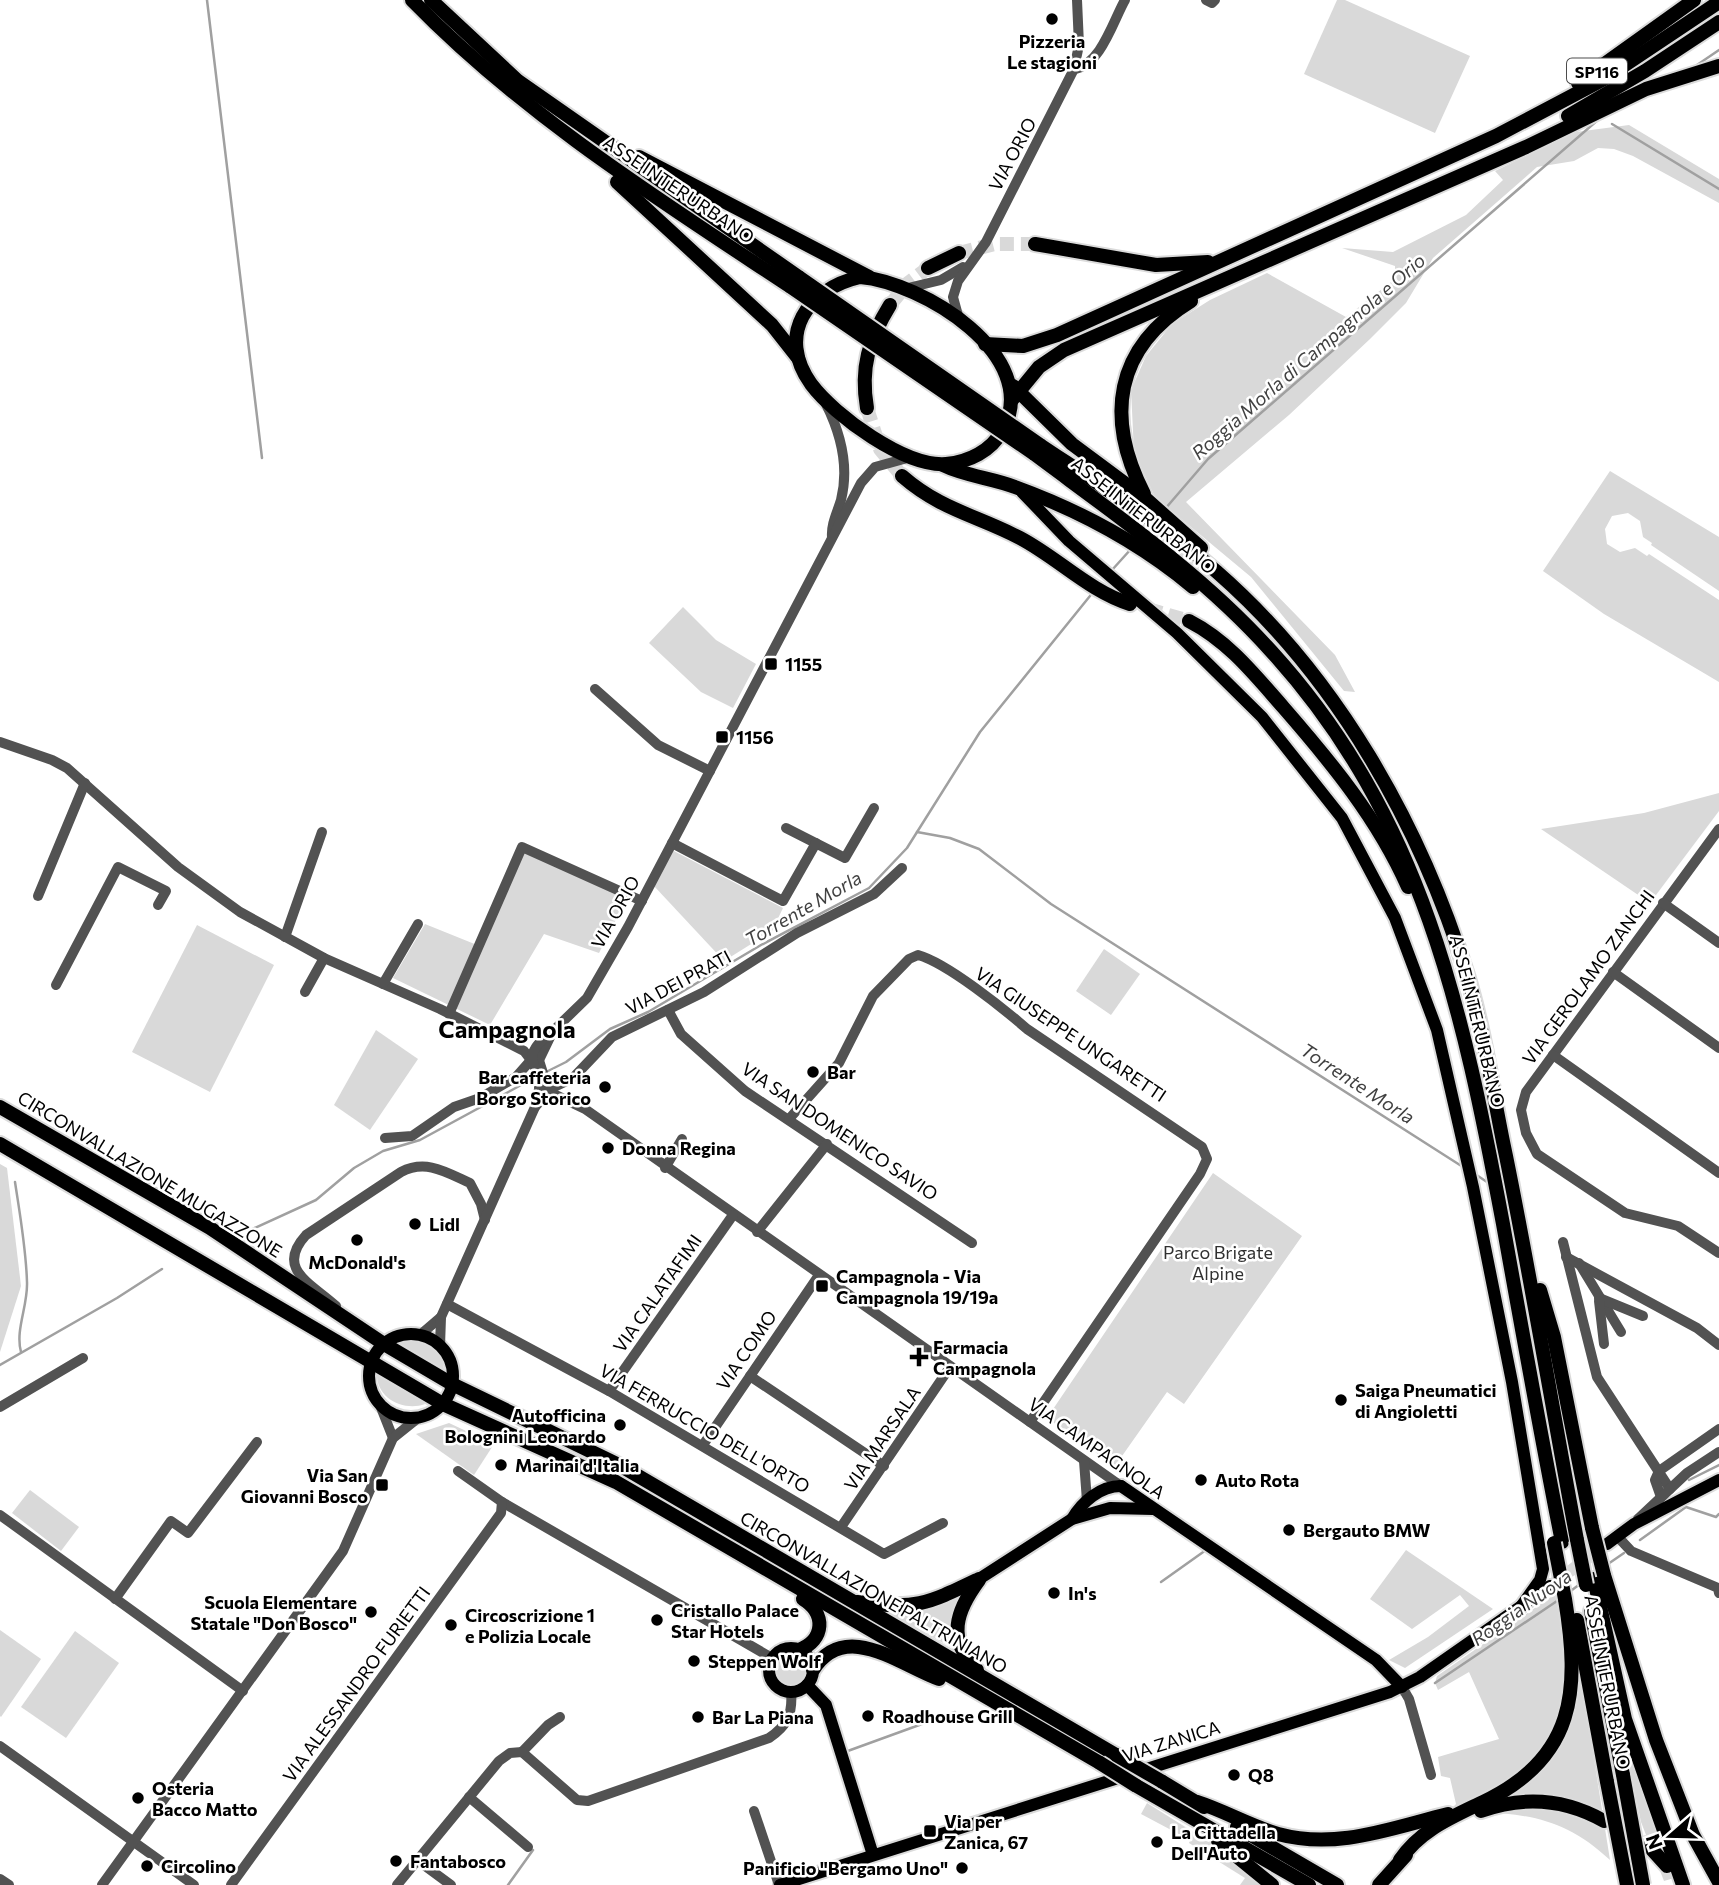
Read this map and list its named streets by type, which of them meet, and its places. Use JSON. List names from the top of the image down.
{
  "streets": {
    "highway": [
      "SP116",
      "ASSE INTERURBANO",
      "CIRCONVALLAZIONE MUGAZZONE",
      "CIRCONVALLAZIONE PALTRINIANO"
    ],
    "main road": ["VIA CAMPAGNOLA", "VIA ZANICA"],
    "street": [
      "VIA ORIO",
      "VIA GEROLAMO ZANCHI",
      "VIA DEI PRATI",
      "VIA GIUSEPPE UNGARETTI",
      "VIA SAN DOMENICO SAVIO",
      "VIA CALATAFIMI",
      "VIA COMO",
      "VIA FERRUCCIO DELL'ORTO",
      "VIA MARSALA",
      "VIA ALESSANDRO FURIETTI"
    ]
  },
  "crossings": [
    ["VIA DEI PRATI", "VIA SAN DOMENICO SAVIO"],
    ["VIA DEI PRATI", "VIA CAMPAGNOLA"],
    ["VIA GIUSEPPE UNGARETTI", "VIA SAN DOMENICO SAVIO"],
    ["VIA GIUSEPPE UNGARETTI", "VIA CAMPAGNOLA"],
    ["CIRCONVALLAZIONE MUGAZZONE", "VIA FERRUCCIO DELL'ORTO"],
    ["CIRCONVALLAZIONE MUGAZZONE", "CIRCONVALLAZIONE PALTRINIANO"],
    ["VIA CALATAFIMI", "VIA FERRUCCIO DELL'ORTO"],
    ["VIA CALATAFIMI", "VIA CAMPAGNOLA"],
    ["VIA COMO", "VIA FERRUCCIO DELL'ORTO"],
    ["VIA COMO", "VIA CAMPAGNOLA"],
    ["VIA FERRUCCIO DELL'ORTO", "VIA MARSALA"],
    ["VIA FERRUCCIO DELL'ORTO", "CIRCONVALLAZIONE PALTRINIANO"],
    ["VIA MARSALA", "VIA CAMPAGNOLA"],
    ["VIA CAMPAGNOLA", "VIA ZANICA"]
  ],
  "districts": ["Campagnola"],
  "water": ["Roggia Morla di Campagnola e Orio", "Torrente Morla", "Roggia Nuova"],
  "parks": ["Parco Brigate Alpine"],
  "places": {
    "other": [
      "Pizzeria Le stagioni",
      "Bar",
      "Bar caffeteria Borgo Storico",
      "Donna Regina",
      "Lidl",
      "McDonald's",
      "Saiga Pneumatici di Angioletti",
      "Autofficina Bolognini Leonardo",
      "Marinai d'Italia",
      "Auto Rota",
      "Bergauto BMW",
      "In's",
      "Scuola Elementare Statale \"Don Bosco\"",
      "Cristallo Palace Star Hotels",
      "Circoscrizione 1 e Polizia Locale",
      "Steppen Wolf",
      "Roadhouse Grill",
      "Bar La Piana",
      "Q8",
      "Osteria Bacco Matto",
      "La Cittadella Dell'Auto",
      "Fantabosco",
      "Circolino",
      "Panificio \"Bergamo Uno\""
    ],
    "transit": [
      "1155",
      "1156",
      "Campagnola - Via Campagnola 19/19a",
      "Via San Giovanni Bosco",
      "Via per Zanica, 67"
    ],
    "health": ["Farmacia Campagnola"]
  },
  "north": "left"
}
